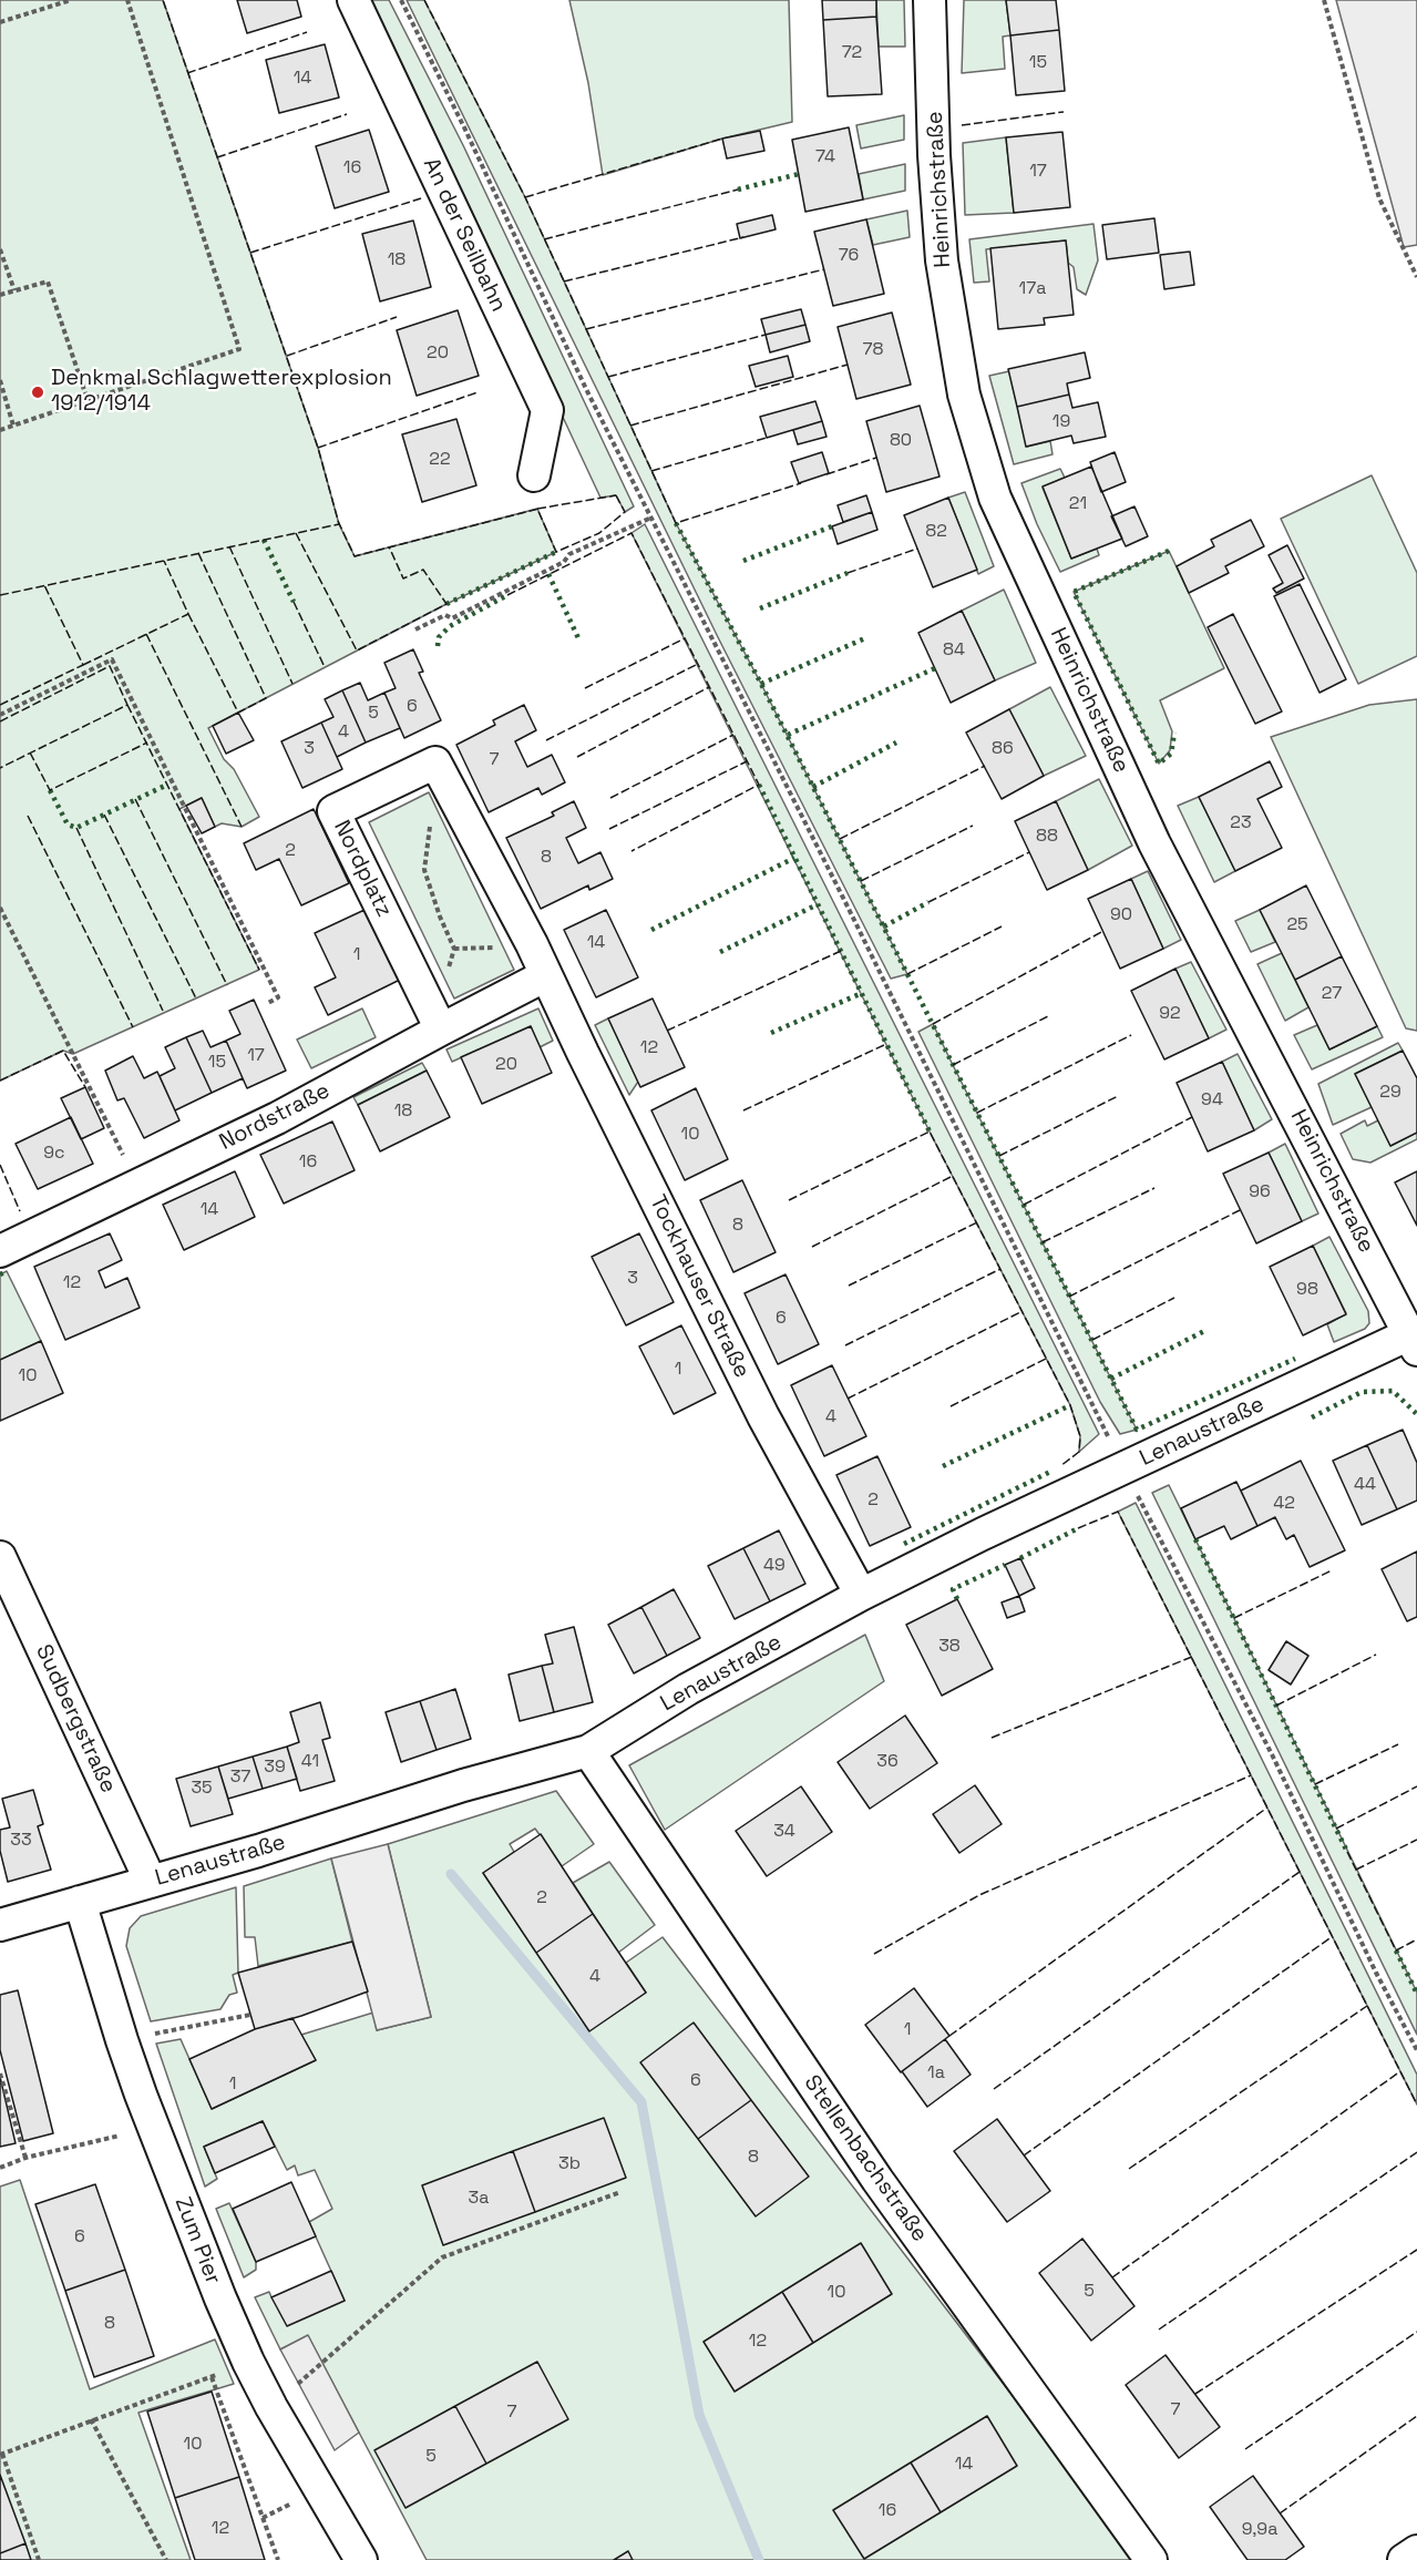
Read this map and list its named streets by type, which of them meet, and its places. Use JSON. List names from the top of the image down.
{
  "streets": {
    "street": [
      "Heinrichstraße",
      "An der Seilbahn",
      "Nordplatz",
      "Nordstraße",
      "Tockhauser Straße",
      "Lenaustraße",
      "Sudbergstraße",
      "Stellenbachstraße",
      "Zum Pier"
    ]
  },
  "crossings": [
    ["Heinrichstraße", "Lenaustraße"],
    ["Nordplatz", "Nordstraße"],
    ["Nordplatz", "Tockhauser Straße"],
    ["Nordstraße", "Tockhauser Straße"],
    ["Tockhauser Straße", "Lenaustraße"],
    ["Lenaustraße", "Sudbergstraße"],
    ["Lenaustraße", "Stellenbachstraße"],
    ["Lenaustraße", "Zum Pier"]
  ],
  "places": ["Denkmal Schlagwetterexplosion 1912/1914"],
  "house_numbers": [
    "72",
    "15",
    "14",
    "74",
    "16",
    "17",
    "76",
    "18",
    "17a",
    "78",
    "20",
    "19",
    "80",
    "22",
    "21",
    "82",
    "84",
    "6",
    "5",
    "4",
    "3",
    "86",
    "7",
    "23",
    "88",
    "2",
    "8",
    "90",
    "25",
    "14",
    "1",
    "27",
    "92",
    "12",
    "17",
    "15",
    "20",
    "29",
    "94",
    "18",
    "10",
    "9c",
    "16",
    "96",
    "14",
    "8",
    "3",
    "12",
    "98",
    "6",
    "1",
    "10",
    "4",
    "44",
    "2",
    "42",
    "49",
    "38",
    "41",
    "36",
    "39",
    "37",
    "35",
    "34",
    "33",
    "2",
    "4",
    "1",
    "1a",
    "6",
    "1",
    "8",
    "3b",
    "3a",
    "6",
    "5",
    "10",
    "8",
    "12",
    "7",
    "7",
    "10",
    "5",
    "14",
    "16",
    "12",
    "9,9a"
  ]
}
